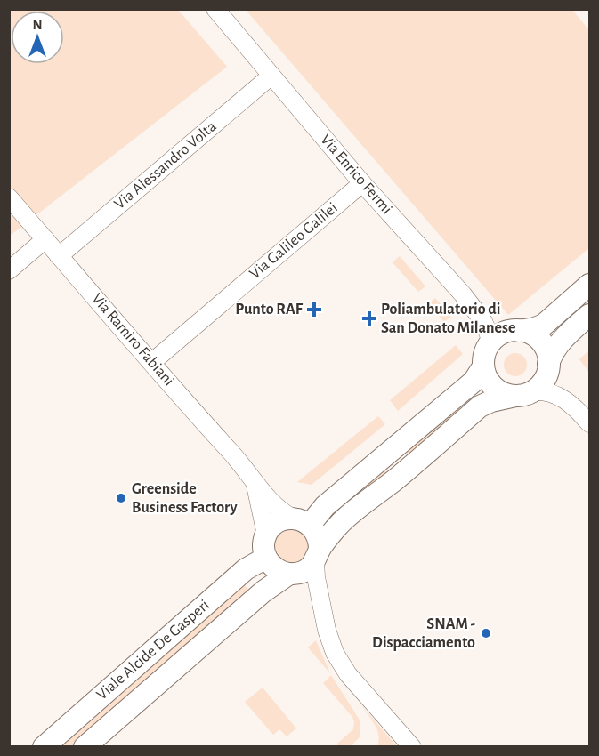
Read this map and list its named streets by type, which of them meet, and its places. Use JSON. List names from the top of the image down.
{
  "streets": {
    "street": [
      "Via Alessandro Volta",
      "Via Enrico Fermi",
      "Via Galileo Galilei",
      "Via Ramiro Fabiani",
      "Viale Alcide De Gasperi"
    ]
  },
  "crossings": [
    ["Via Alessandro Volta", "Via Enrico Fermi"],
    ["Via Alessandro Volta", "Via Ramiro Fabiani"],
    ["Via Enrico Fermi", "Via Galileo Galilei"],
    ["Via Enrico Fermi", "Viale Alcide De Gasperi"],
    ["Via Galileo Galilei", "Via Ramiro Fabiani"],
    ["Via Ramiro Fabiani", "Viale Alcide De Gasperi"]
  ],
  "places": {
    "health": ["Punto RAF", "Poliambulatorio di San Donato Milanese"],
    "other": ["Greenside Business Factory", "SNAM - Dispacciamento"]
  },
  "north": "top"
}
